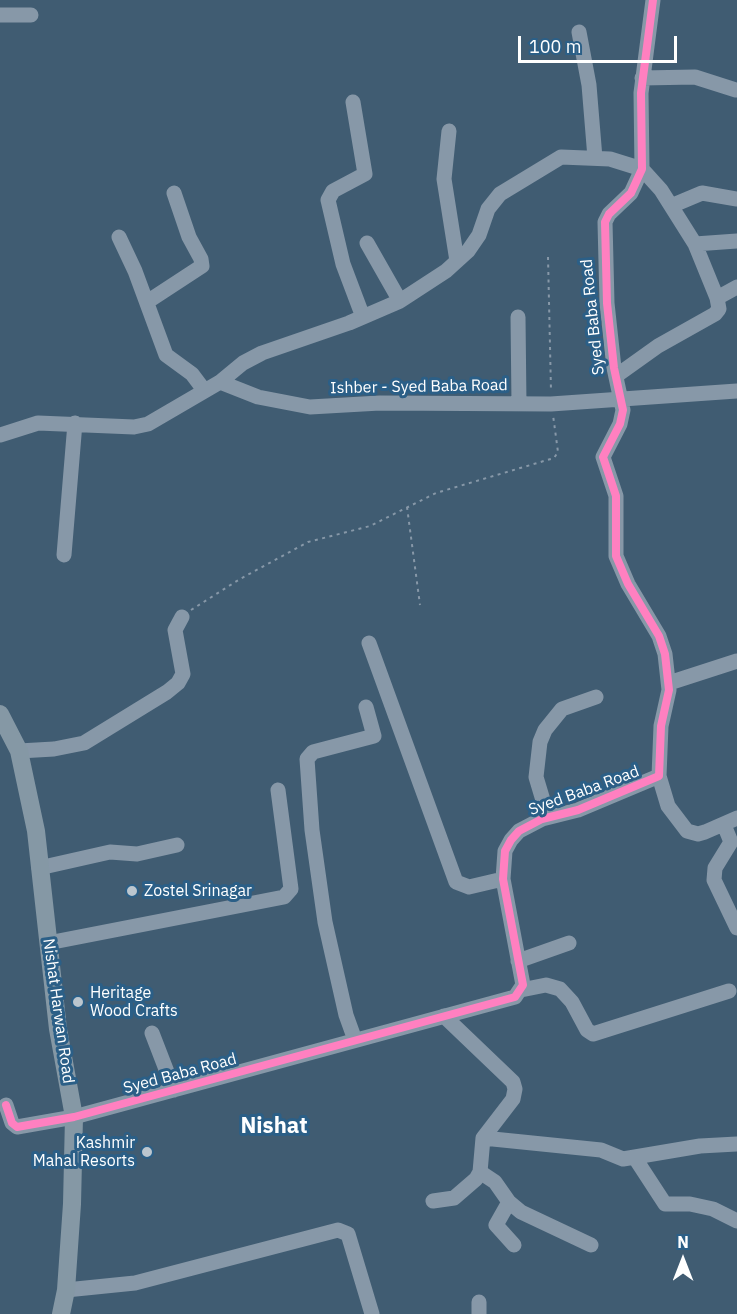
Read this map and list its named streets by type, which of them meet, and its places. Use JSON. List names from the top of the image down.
{
  "streets": {
    "main road": ["Nishat Harwan Road"],
    "street": ["Syed Baba Road", "Ishber - Syed Baba Road"]
  },
  "crossings": [
    ["Syed Baba Road", "Ishber - Syed Baba Road"],
    ["Syed Baba Road", "Nishat Harwan Road"]
  ],
  "districts": ["Nishat"],
  "places": ["Zostel Srinagar", "Heritage Wood Crafts", "Kashmir Mahal Resorts"],
  "scale_bar": "100 m",
  "north": "top"
}
